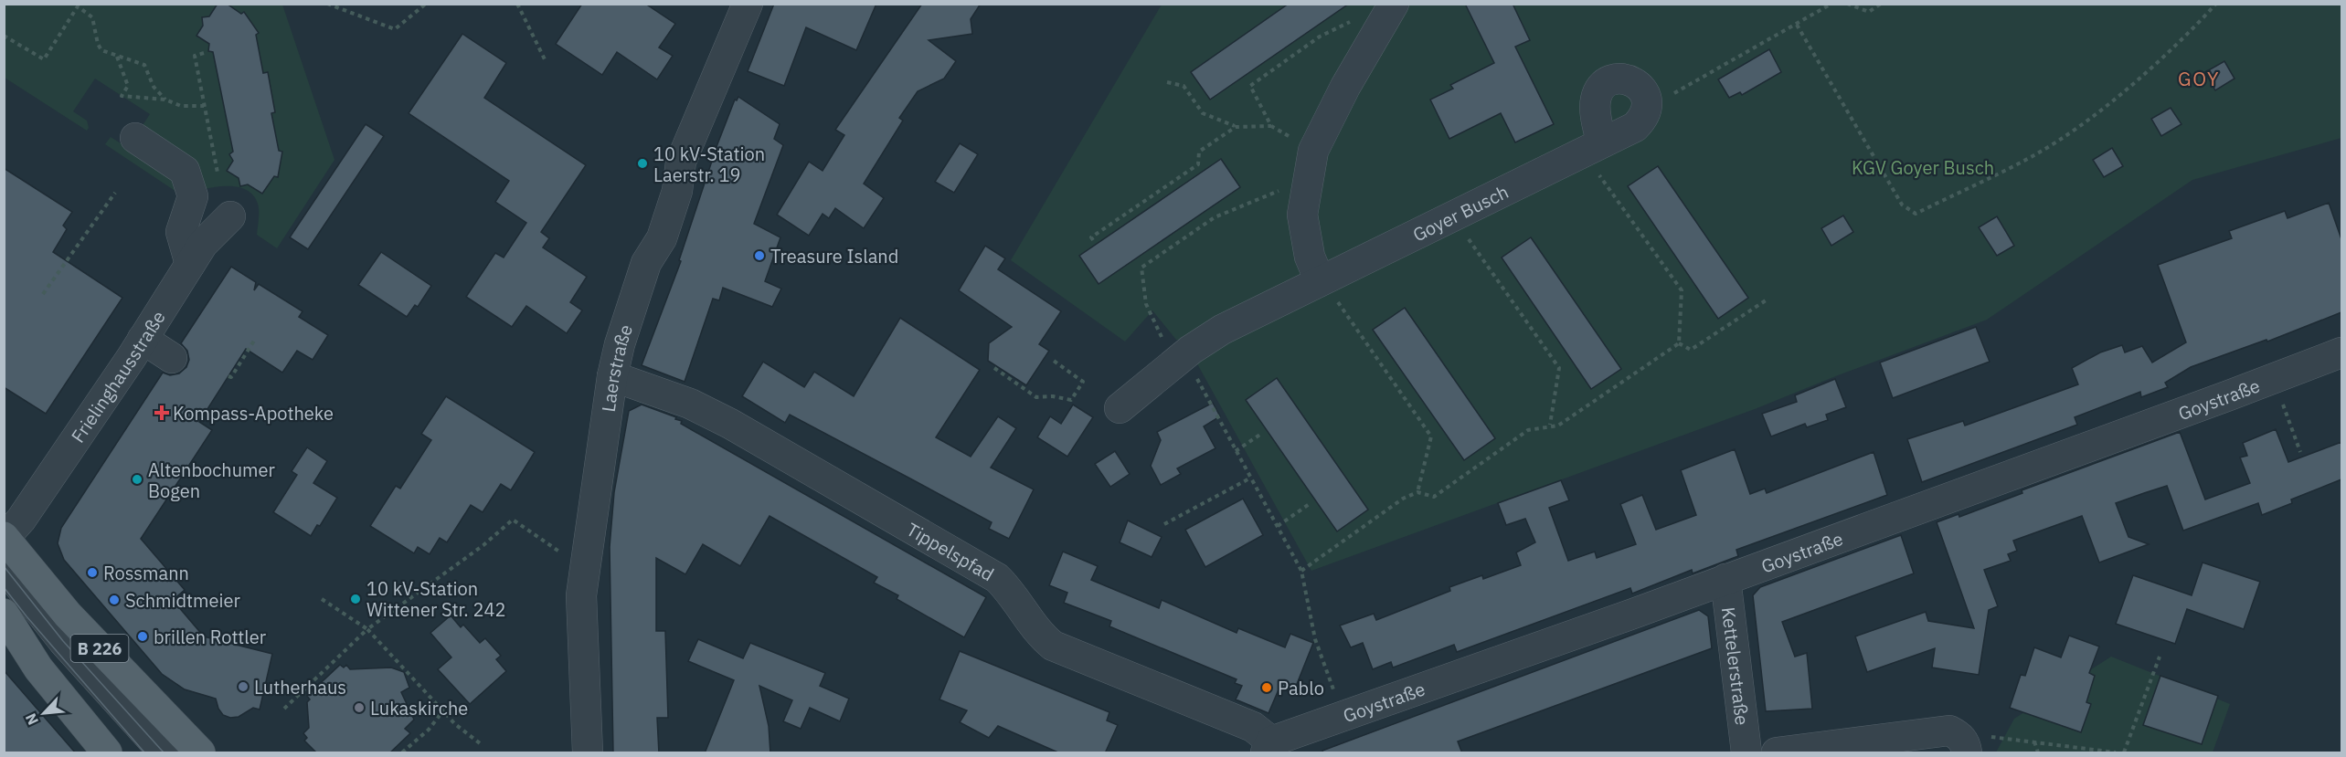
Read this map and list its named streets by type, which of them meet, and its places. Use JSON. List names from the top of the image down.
{
  "streets": {
    "main road": ["B 226"],
    "street": [
      "Goyer Busch",
      "Laerstraße",
      "Frielinghausstraße",
      "Goystraße",
      "Tippelspfad",
      "Kettelerstraße"
    ]
  },
  "crossings": [
    ["Laerstraße", "Tippelspfad"],
    ["Frielinghausstraße", "B 226"],
    ["Goystraße", "Tippelspfad"],
    ["Goystraße", "Kettelerstraße"]
  ],
  "districts": ["GOY"],
  "parks": ["KGV Goyer Busch"],
  "places": {
    "other": [
      "10 kV-Station Laerstr. 19",
      "Treasure Island",
      "Altenbochumer Bogen",
      "Rossmann",
      "10 kV-Station Wittener Str. 242",
      "Schmidtmeier",
      "brillen Rottler",
      "Lutherhaus",
      "Pablo",
      "Lukaskirche"
    ],
    "health": ["Kompass-Apotheke"]
  },
  "north": "bottom left"
}
